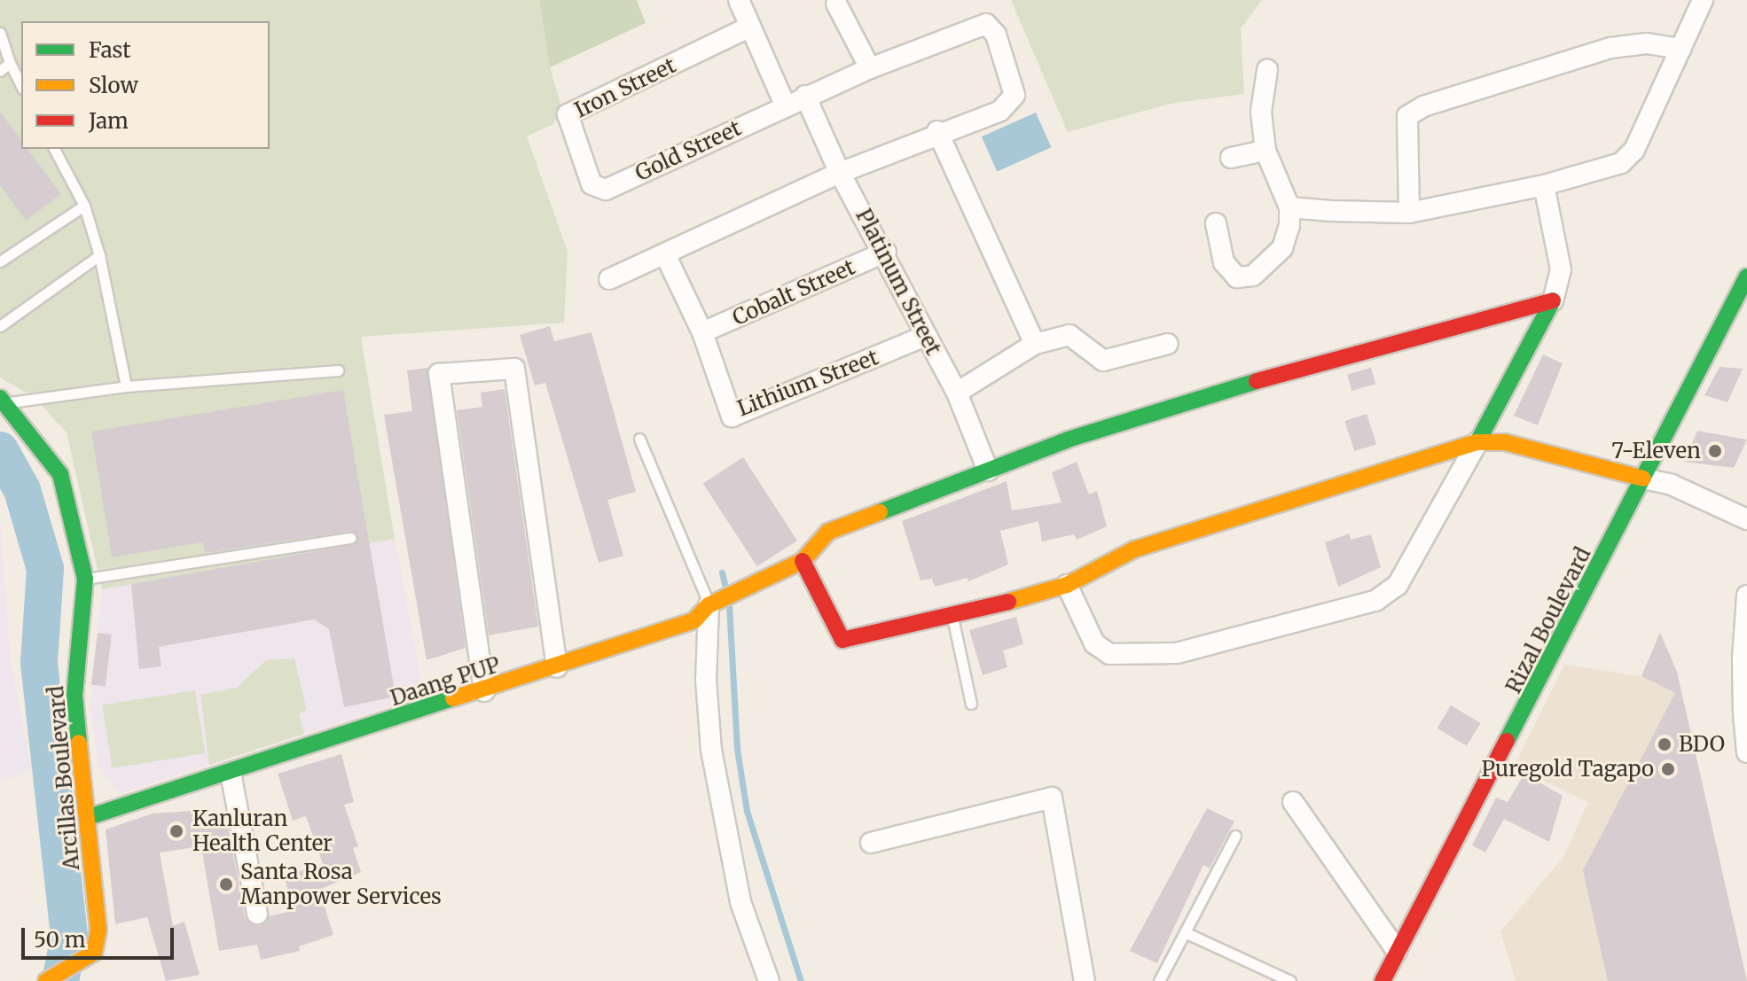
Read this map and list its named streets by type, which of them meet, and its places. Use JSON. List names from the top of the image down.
{
  "streets": {
    "street": [
      "Iron Street",
      "Gold Street",
      "Platinum Street",
      "Cobalt Street",
      "Lithium Street",
      "Rizal Boulevard",
      "Daang PUP",
      "Arcillas Boulevard"
    ]
  },
  "crossings": [
    ["Iron Street", "Gold Street"],
    ["Gold Street", "Platinum Street"],
    ["Platinum Street", "Cobalt Street"],
    ["Platinum Street", "Lithium Street"],
    ["Cobalt Street", "Lithium Street"],
    ["Daang PUP", "Arcillas Boulevard"]
  ],
  "places": [
    "7-Eleven",
    "BDO",
    "Puregold Tagapo",
    "Kanluran Health Center",
    "Santa Rosa Manpower Services"
  ],
  "legend": ["Fast", "Slow", "Jam"],
  "scale_bar": "50 m"
}
